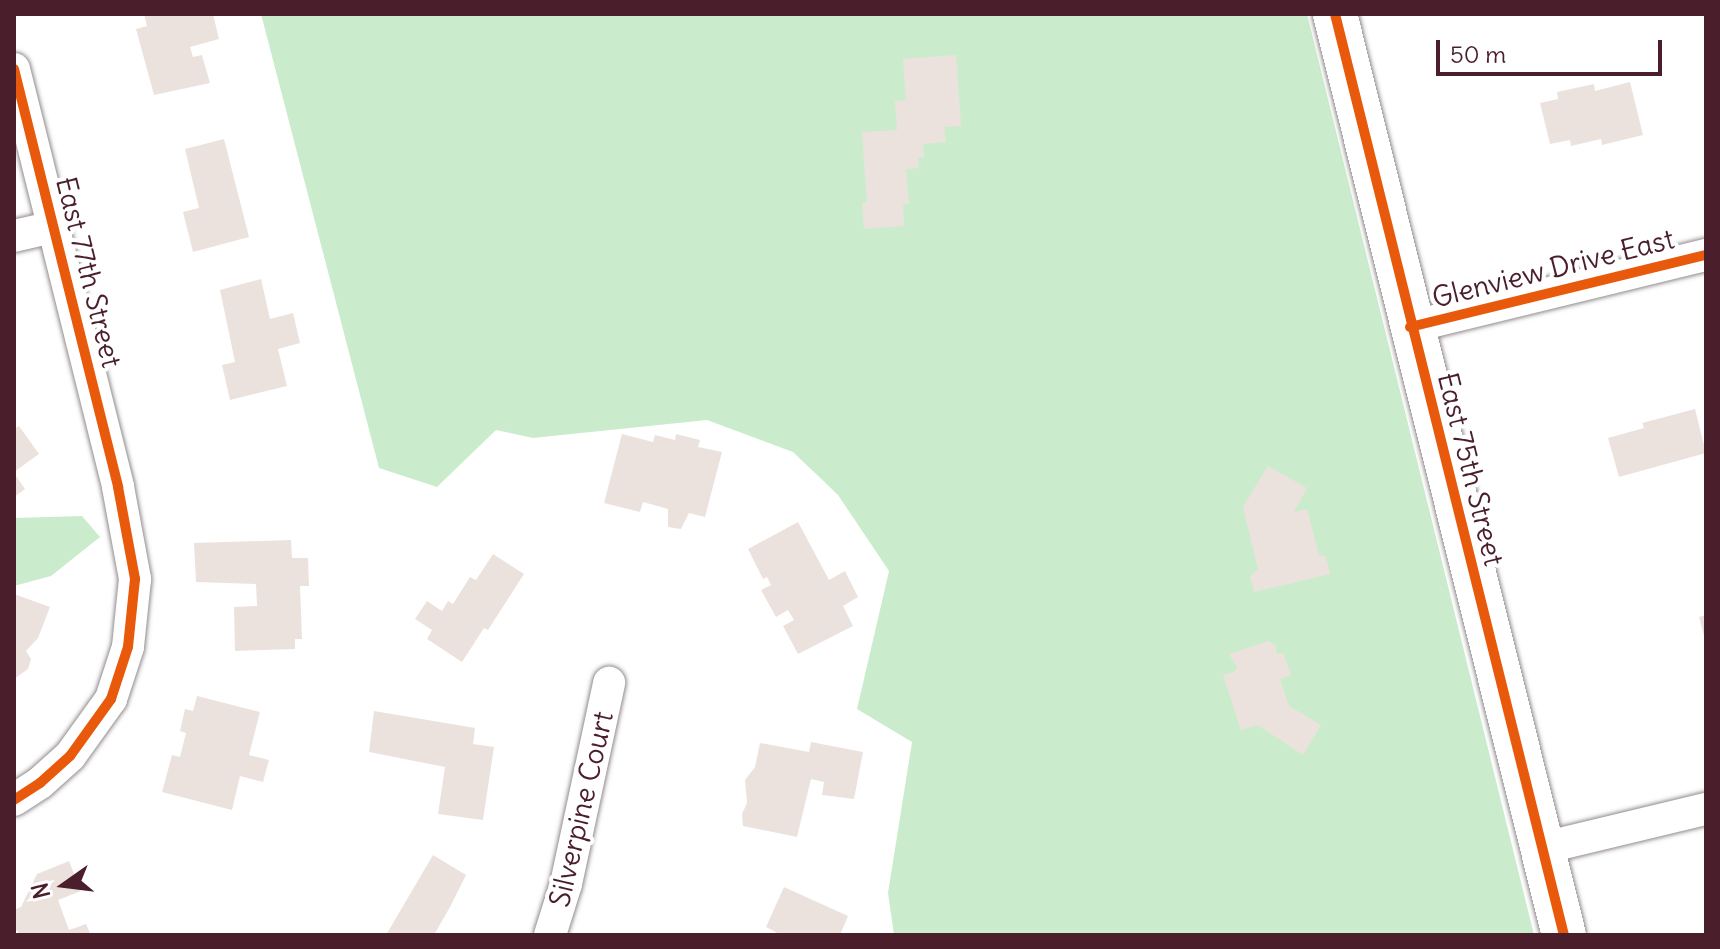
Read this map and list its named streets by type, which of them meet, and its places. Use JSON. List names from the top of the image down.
{
  "streets": {
    "street": [
      "Glenview Drive East",
      "East 77th Street",
      "East 75th Street",
      "Silverpine Court"
    ]
  },
  "crossings": [
    ["Glenview Drive East", "East 75th Street"]
  ],
  "scale_bar": "50 m",
  "north": "left"
}
